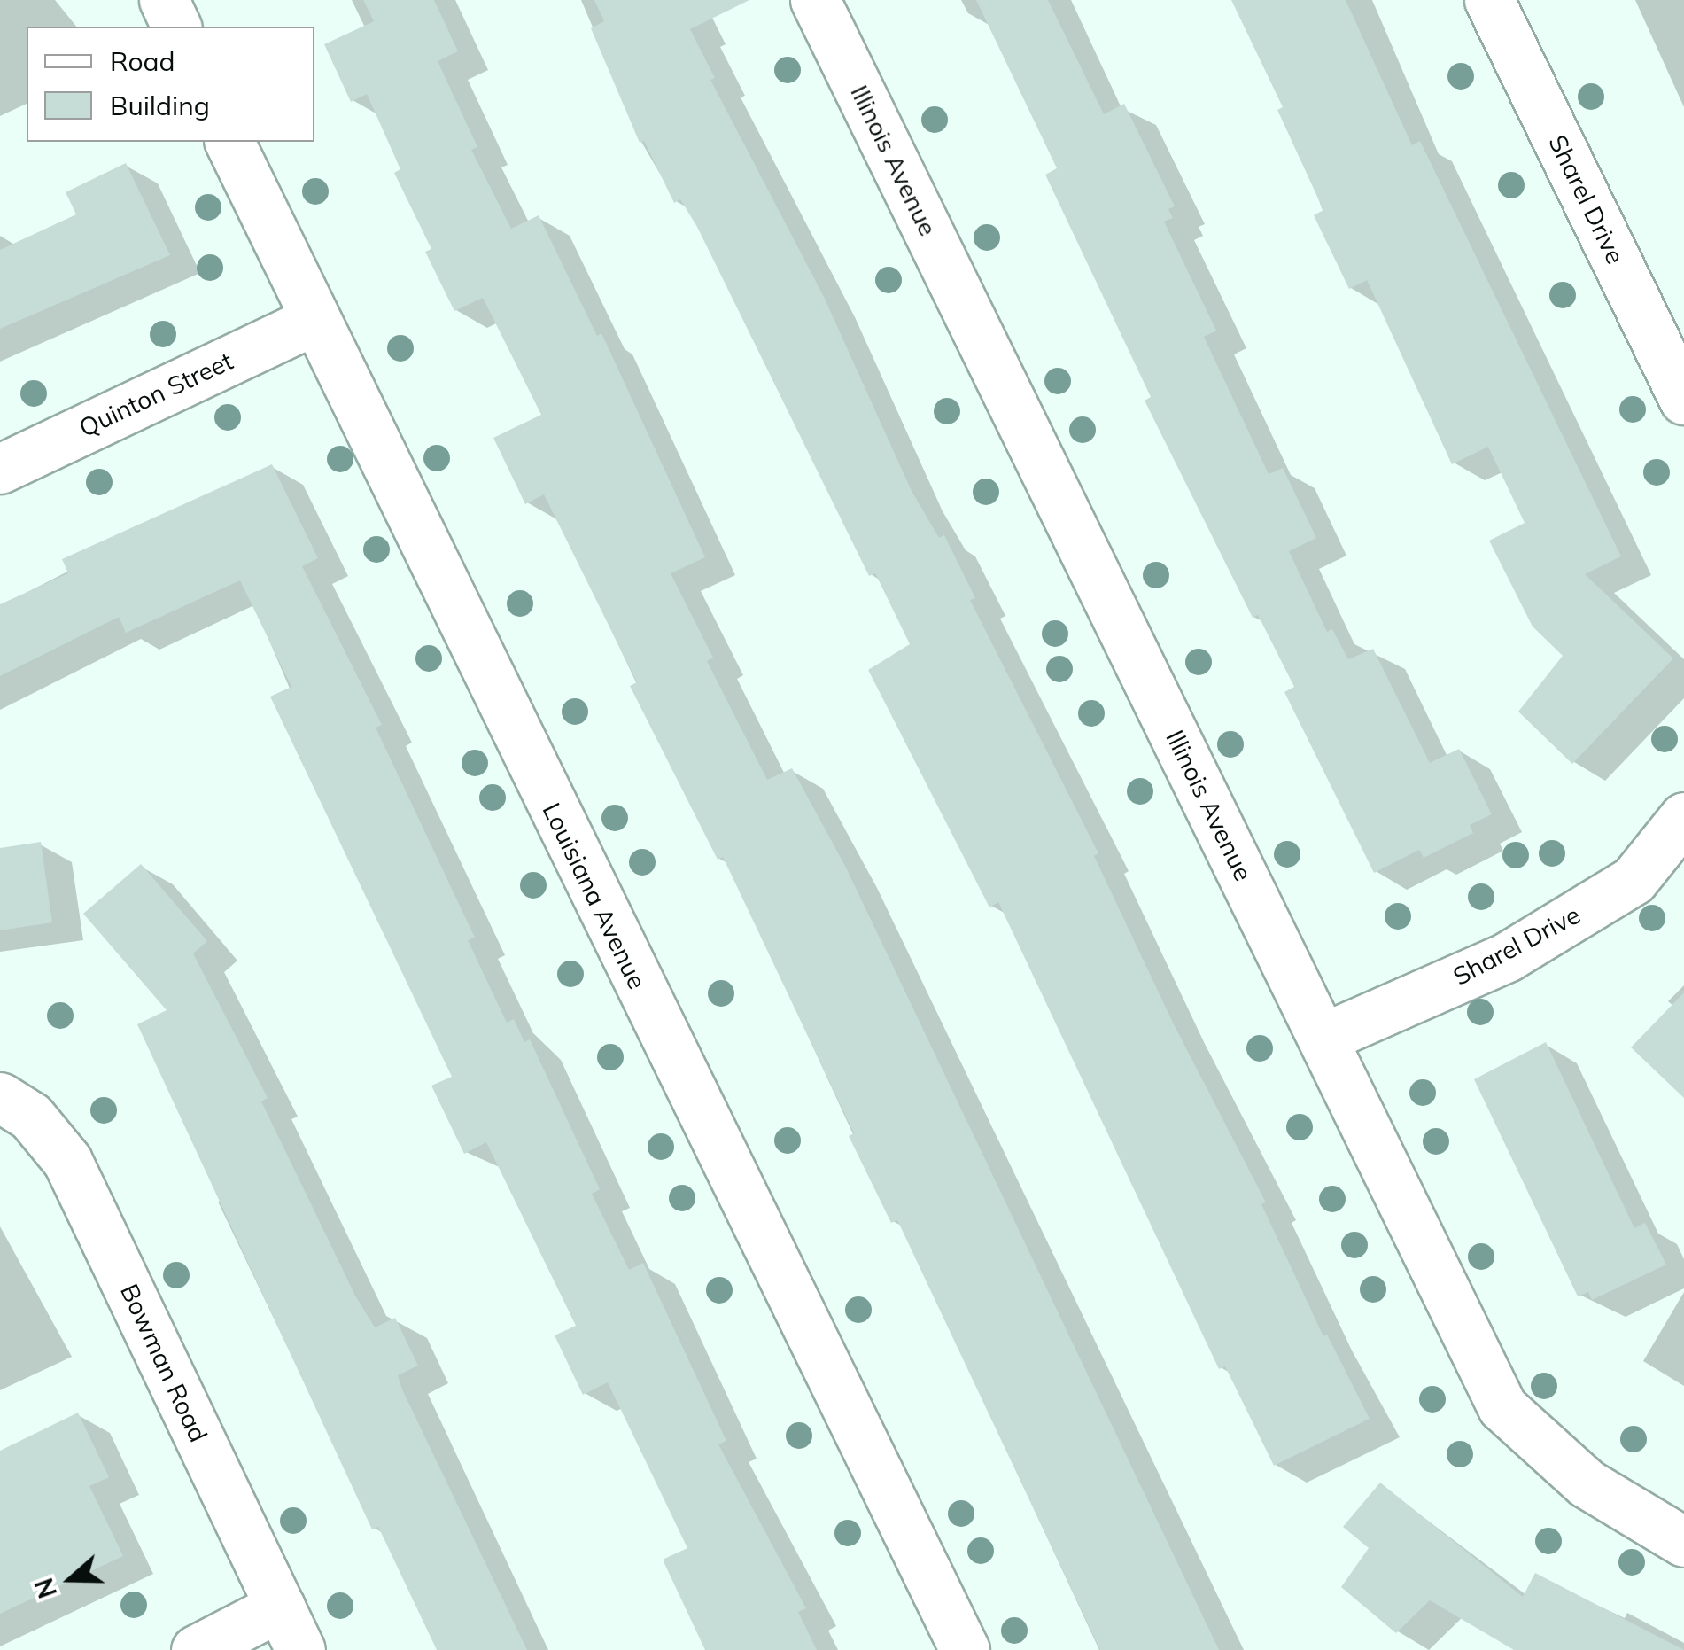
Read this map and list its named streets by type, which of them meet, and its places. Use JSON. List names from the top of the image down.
{
  "streets": {
    "street": [
      "Illinois Avenue",
      "Sharel Drive",
      "Quinton Street",
      "Louisiana Avenue",
      "Bowman Road"
    ]
  },
  "crossings": [
    ["Illinois Avenue", "Sharel Drive"],
    ["Quinton Street", "Louisiana Avenue"]
  ],
  "legend": ["Road", "Building"],
  "north": "left"
}
